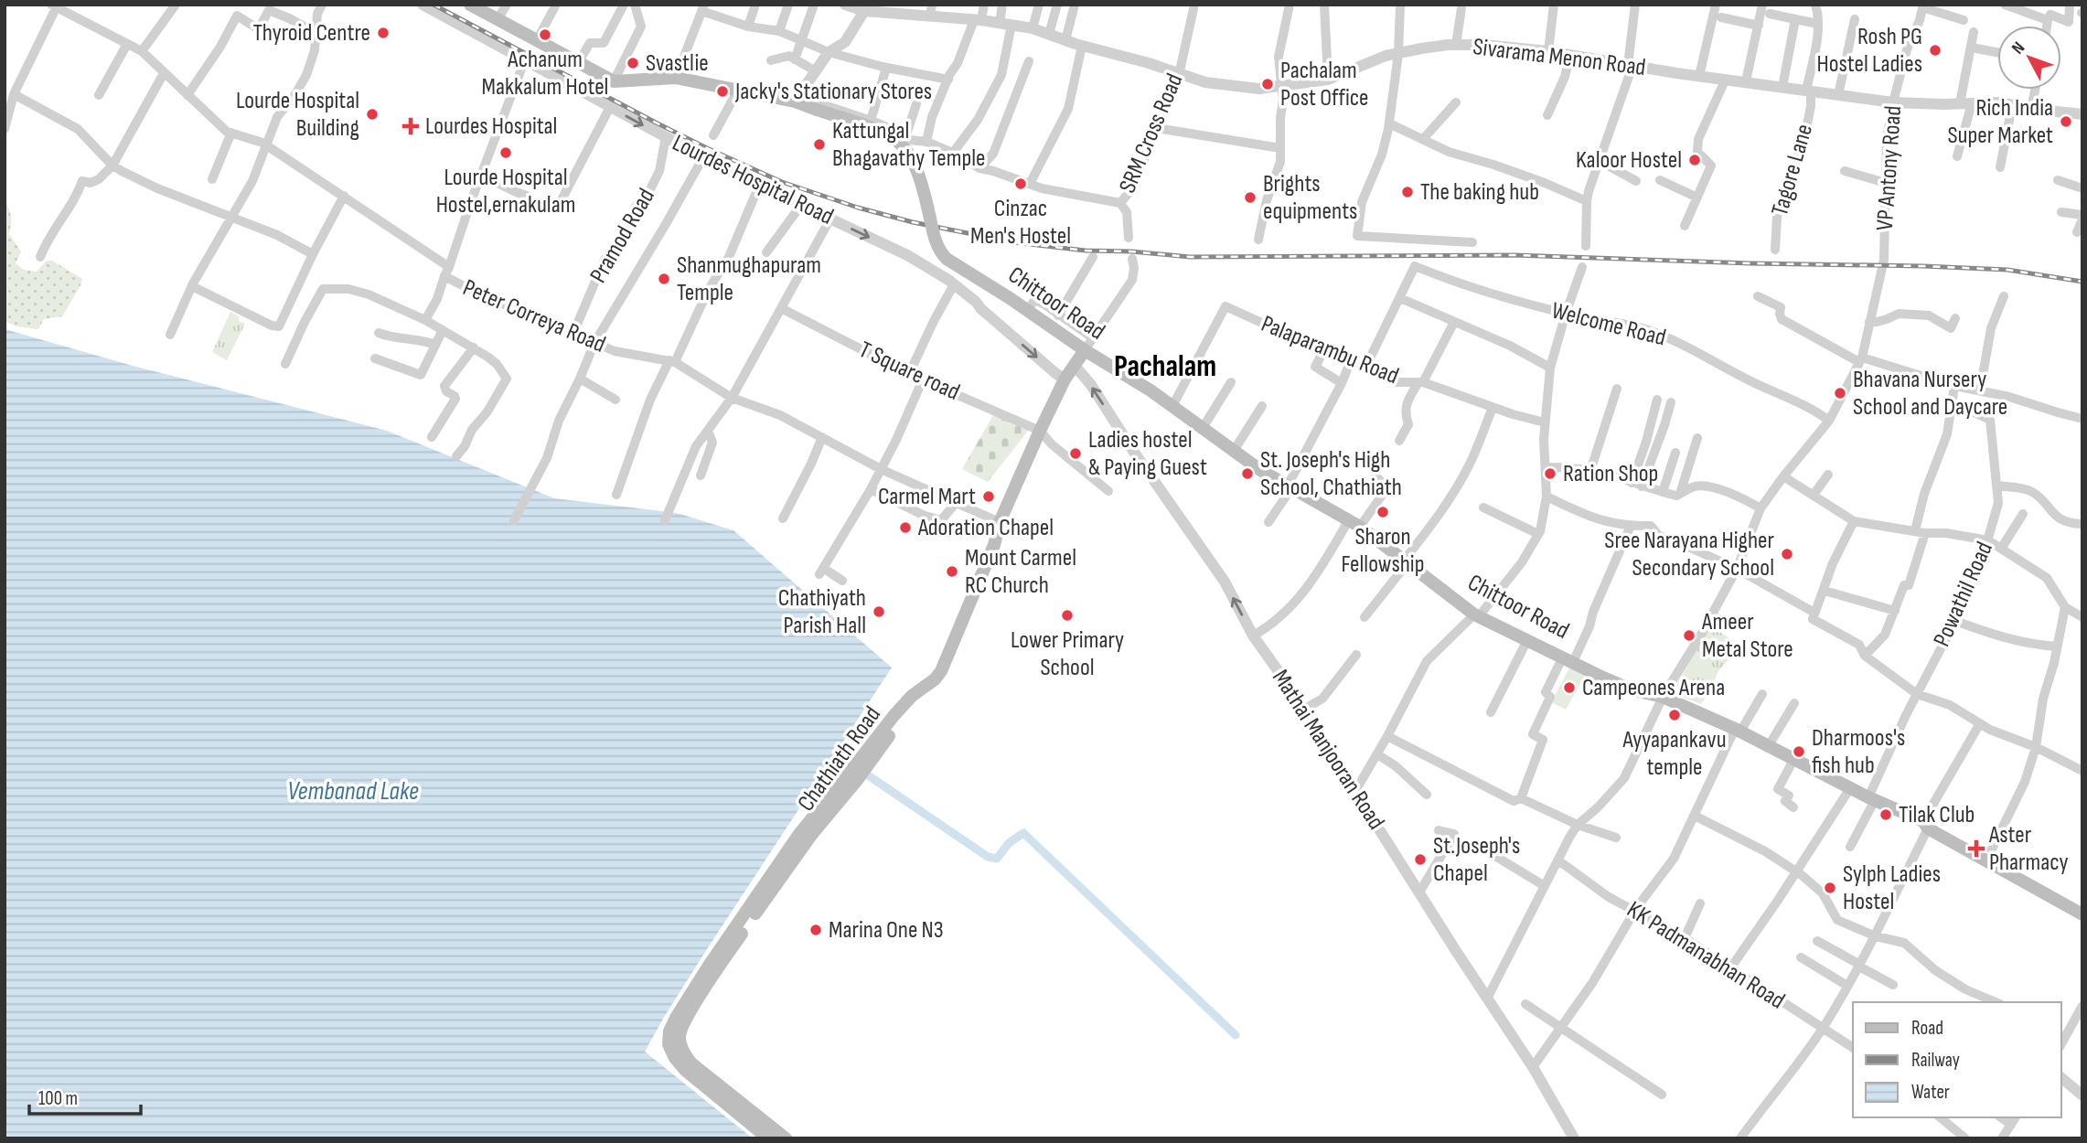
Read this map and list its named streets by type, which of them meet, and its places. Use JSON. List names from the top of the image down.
{
  "streets": {
    "main road": ["Chittoor Road", "Chathiath Road"],
    "street": [
      "Sivarama Menon Road",
      "SRM Cross Road",
      "VP Antony Road",
      "Tagore Lane",
      "Lourdes Hospital Road",
      "Pramod Road",
      "Peter Correya Road",
      "Welcome Road",
      "Palaparambu Road",
      "T Square road",
      "Powathil Road",
      "Mathai Manjooran Road",
      "KK Padmanabhan Road"
    ]
  },
  "crossings": [
    ["Sivarama Menon Road", "SRM Cross Road"],
    ["Sivarama Menon Road", "VP Antony Road"],
    ["Sivarama Menon Road", "Tagore Lane"],
    ["SRM Cross Road", "Chittoor Road"],
    ["VP Antony Road", "Chittoor Road"],
    ["VP Antony Road", "Welcome Road"],
    ["VP Antony Road", "Mathai Manjooran Road"],
    ["VP Antony Road", "KK Padmanabhan Road"],
    ["Lourdes Hospital Road", "Pramod Road"],
    ["Pramod Road", "Peter Correya Road"],
    ["Chittoor Road", "Palaparambu Road"],
    ["Chittoor Road", "Powathil Road"],
    ["Peter Correya Road", "Chathiath Road"]
  ],
  "one_way": ["Lourdes Hospital Road", "Mathai Manjooran Road"],
  "districts": ["Pachalam"],
  "water": ["Vembanad Lake"],
  "places": {
    "other": [
      "Thyroid Centre",
      "Achanum Makkalum Hotel",
      "Rosh PG Hostel Ladies",
      "Svastlie",
      "Pachalam Post Office",
      "Jacky's Stationary Stores",
      "Lourde Hospital Building",
      "Rich India Super Market",
      "Kattungal Bhagavathy Temple",
      "Lourde Hospital Hostel,ernakulam",
      "Kaloor Hostel",
      "Cinzac Men's Hostel",
      "The baking hub",
      "Brights equipments",
      "Shanmughapuram Temple",
      "Bhavana Nursery School and Daycare",
      "Ladies hostel & Paying Guest",
      "St. Joseph's High School, Chathiath",
      "Ration Shop",
      "Carmel Mart",
      "Sharon Fellowship",
      "Adoration Chapel",
      "Sree Narayana Higher Secondary School",
      "Mount Carmel RC Church",
      "Chathiyath Parish Hall",
      "Lower Primary School",
      "Ameer Metal Store",
      "Campeones Arena",
      "Ayyapankavu temple",
      "Dharmoos's fish hub",
      "Tilak Club",
      "St.Joseph's Chapel",
      "Sylph Ladies Hostel",
      "Marina One N3"
    ],
    "health": ["Lourdes Hospital", "Aster Pharmacy"]
  },
  "legend": ["Road", "Railway", "Water"],
  "scale_bar": "100 m",
  "north": "top left"
}
